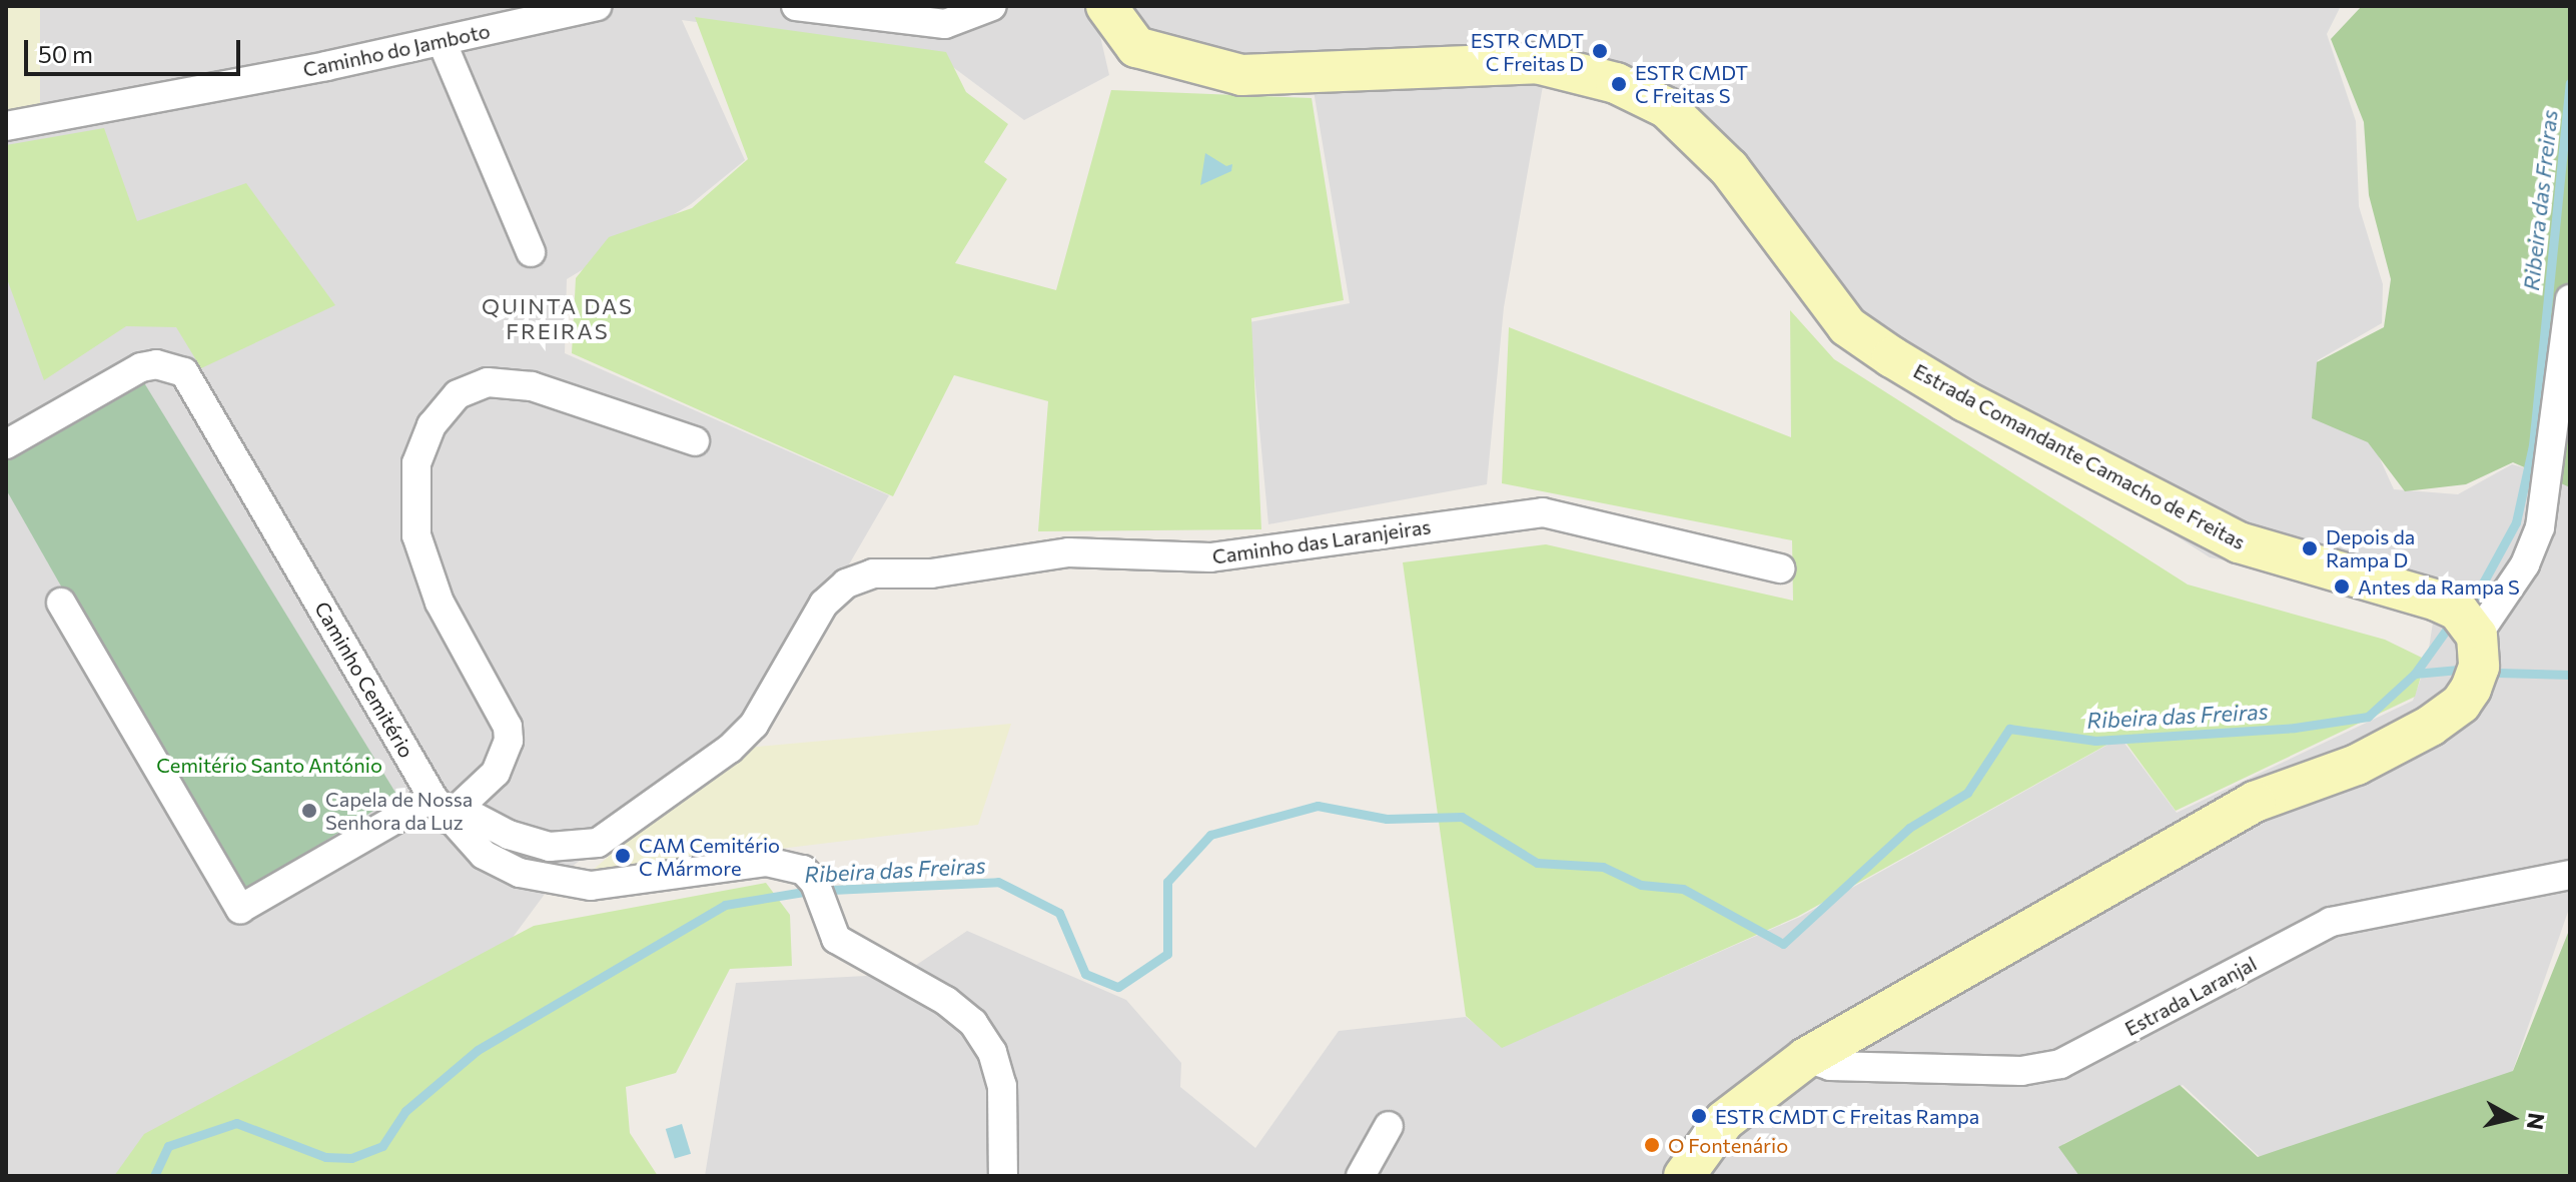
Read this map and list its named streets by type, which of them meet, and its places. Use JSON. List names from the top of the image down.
{
  "streets": {
    "main road": ["Estrada Comandante Camacho de Freitas"],
    "street": [
      "Caminho do Jamboto",
      "Caminho das Laranjeiras",
      "Caminho Cemitério",
      "Estrada Laranjal"
    ]
  },
  "crossings": [
    ["Caminho das Laranjeiras", "Caminho Cemitério"]
  ],
  "districts": ["QUINTA DAS FREIRAS"],
  "water": ["Ribeira das Freiras"],
  "parks": ["Cemitério Santo António"],
  "places": [
    "ESTR CMDT C Freitas D",
    "ESTR CMDT C Freitas S",
    "Depois da Rampa D",
    "Antes da Rampa S",
    "Capela de Nossa Senhora da Luz",
    "CAM Cemitério C Mármore",
    "ESTR CMDT C Freitas Rampa",
    "O Fontenário"
  ],
  "scale_bar": "50 m",
  "north": "right"
}
